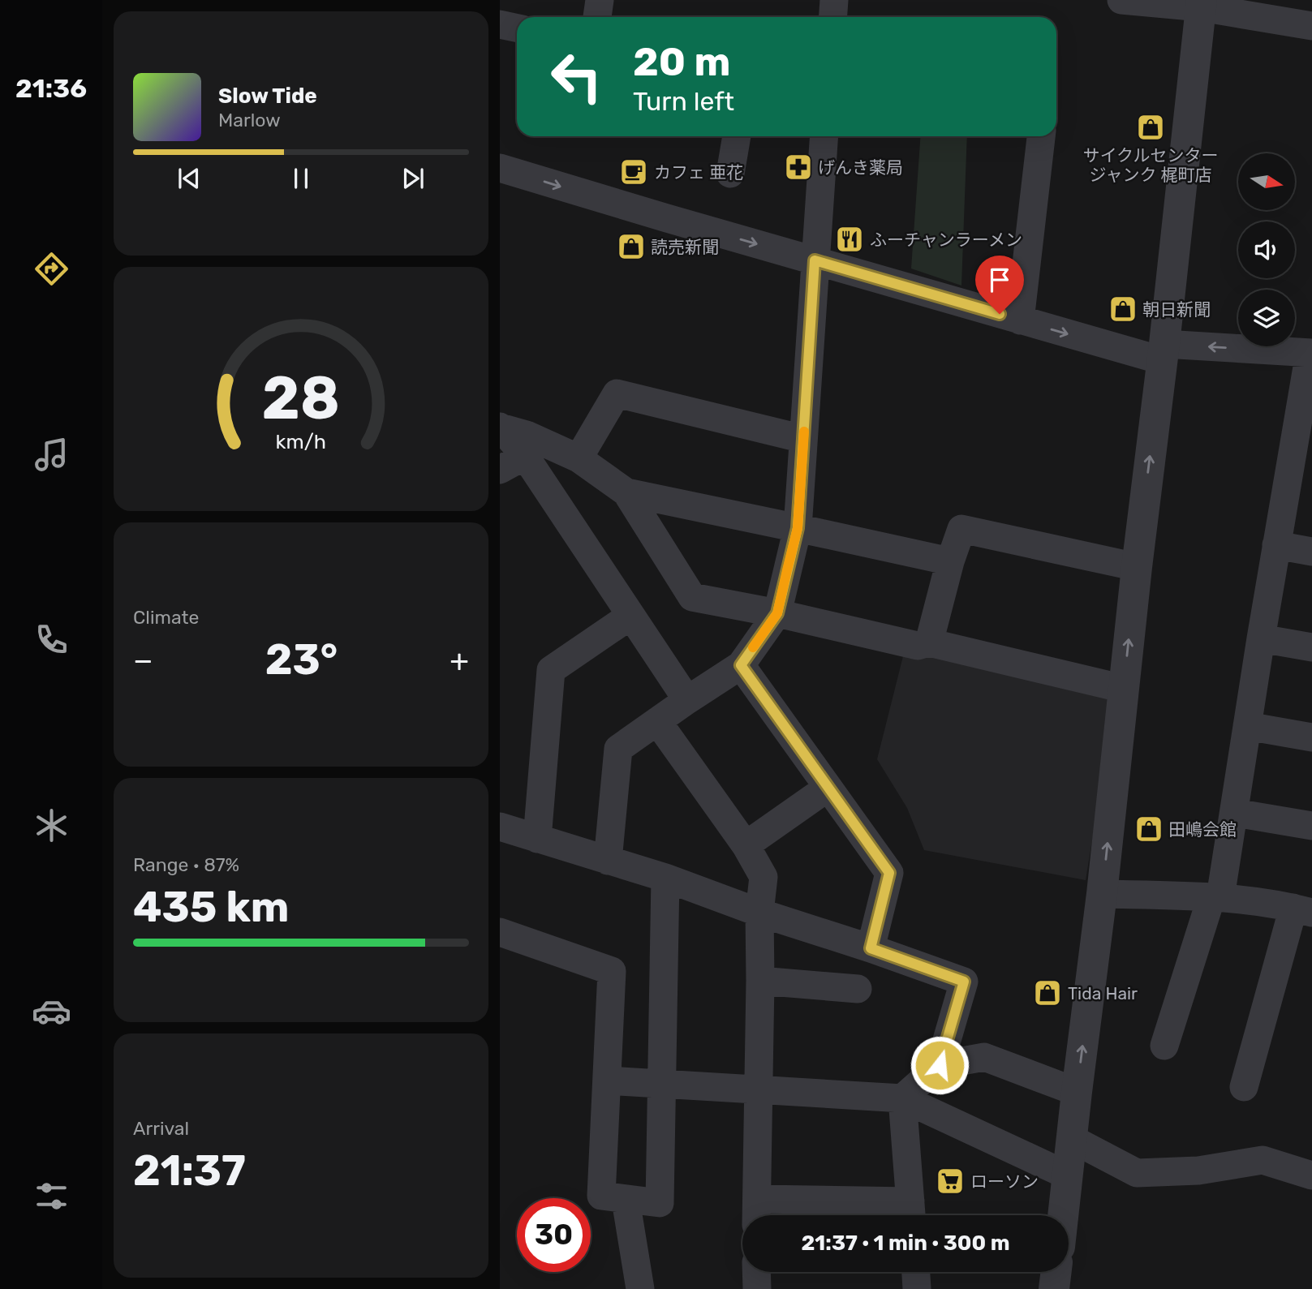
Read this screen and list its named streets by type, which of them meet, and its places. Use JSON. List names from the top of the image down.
{
  "places": {
    "shop": [
      "サイクルセンター ジャンク 梶町店",
      "読売新聞",
      "朝日新聞",
      "田嶋会館",
      "Tida Hair"
    ],
    "pharmacy": ["げんき薬局"],
    "cafe": ["カフェ 亜花"],
    "restaurant": ["ふーチャンラーメン"],
    "supermarket": ["ローソン"]
  },
  "north": "right",
  "page": {
    "tabs": "21:36",
    "turn": ["20 m", "Turn left"],
    "song": ["Slow Tide", "Marlow"],
    "tile": [
      "Climate",
      ["Range · 87%", "435 km"],
      ["Arrival", "21:37"]
    ],
    "heat": ["−", "23°", "+"],
    "limit": "30",
    "trip": "21:37 · 1 min · 300 m",
    "gauge": ["28", "km/h"]
  }
}
